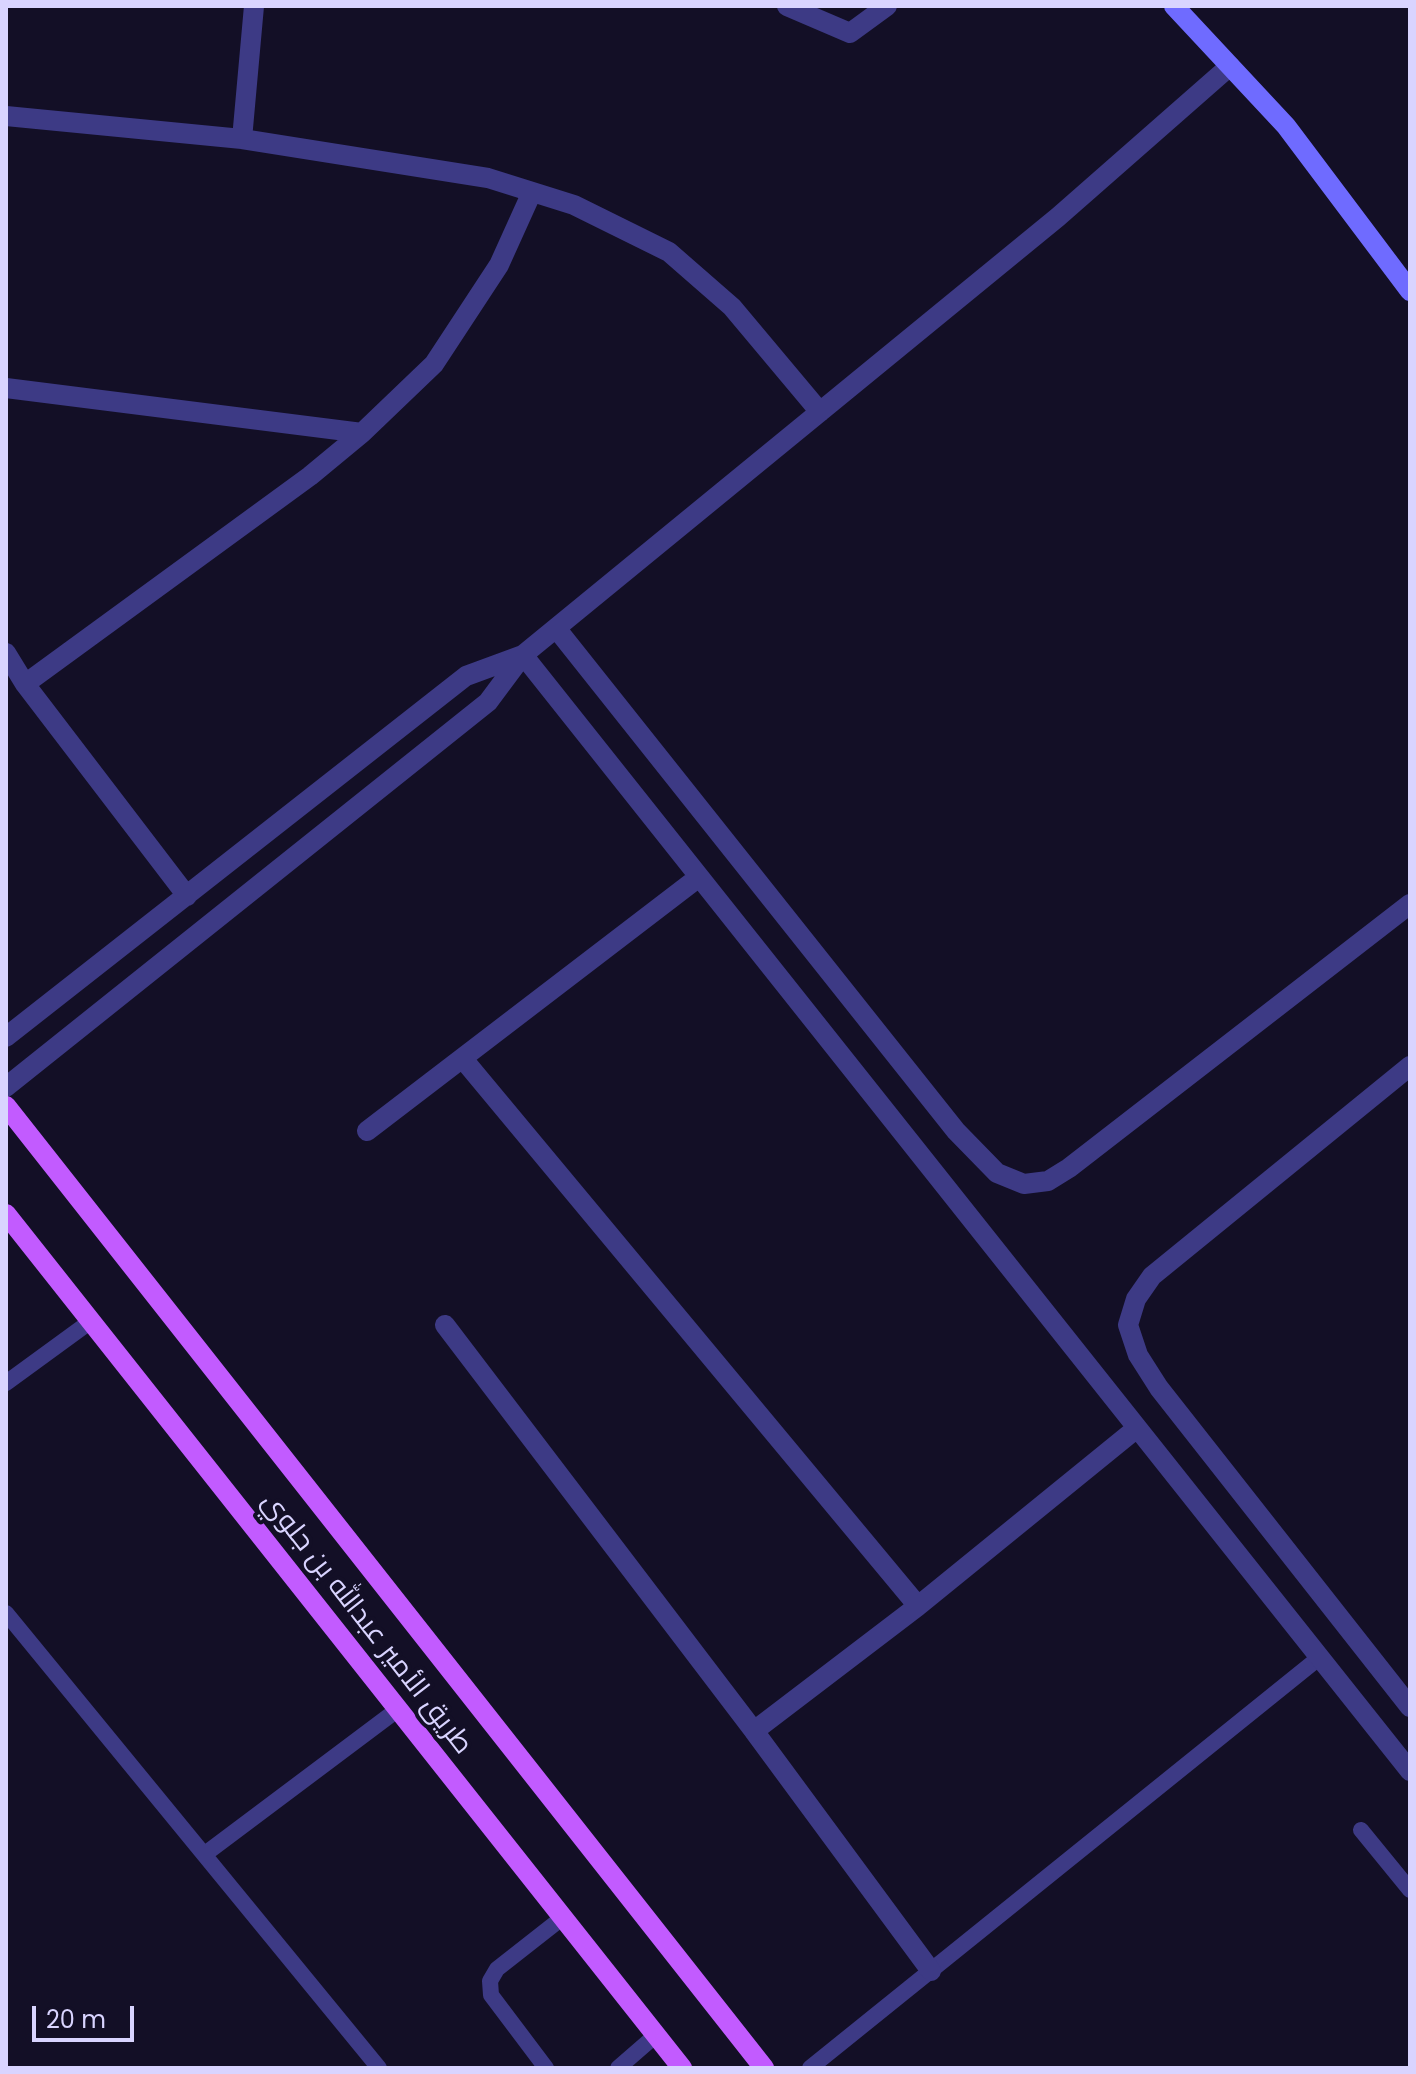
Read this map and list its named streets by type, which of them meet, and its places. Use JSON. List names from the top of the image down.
{
  "streets": {
    "main road": ["طريق الأمير عبدالله بن جلوي"]
  },
  "scale_bar": "20 m"
}
